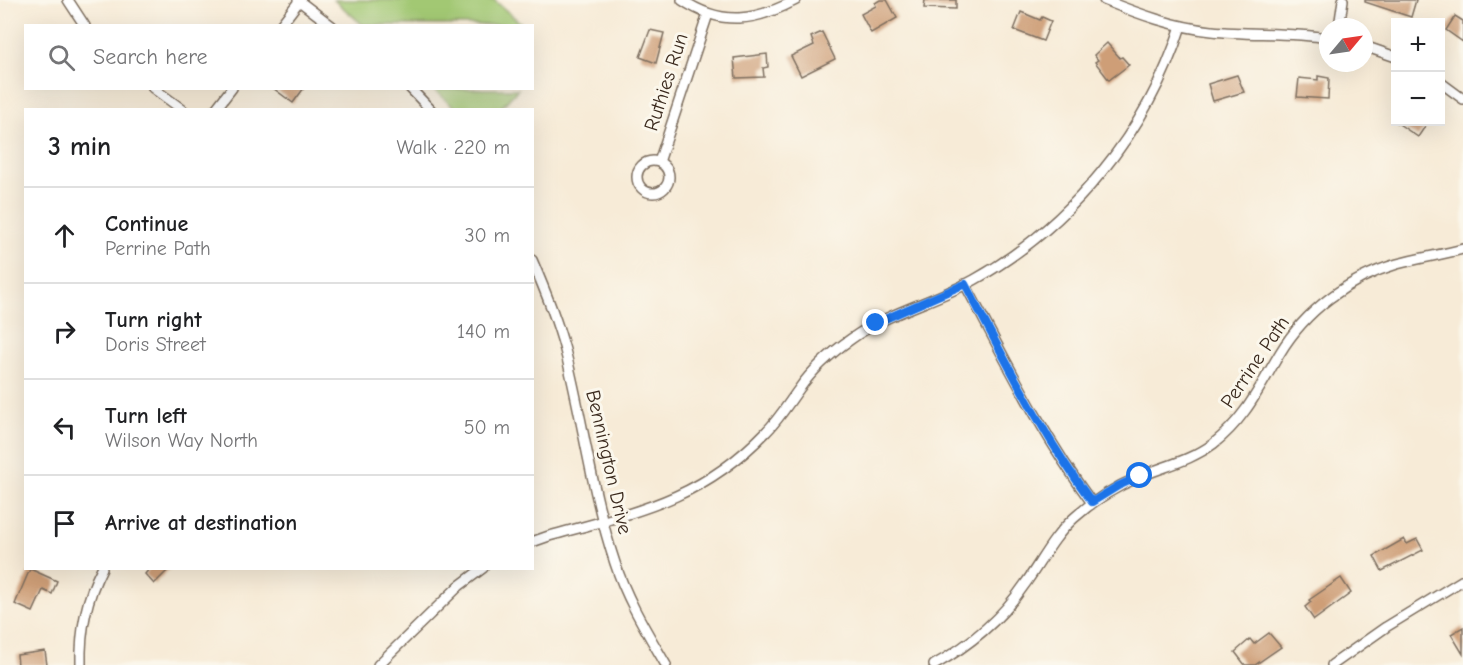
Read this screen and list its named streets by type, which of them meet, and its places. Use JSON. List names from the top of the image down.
{
  "streets": {
    "street": ["Ruthies Run", "Perrine Path", "Bennington Drive"]
  },
  "north": "top right",
  "page": {
    "map_buttons": ["+", "−"],
    "search": "Search here",
    "heading": ["3 min", "Walk · 220 m"],
    "list": [
      ["Continue", "Perrine Path", "30 m"],
      ["Turn right", "Doris Street", "140 m"],
      ["Turn left", "Wilson Way North", "50 m"],
      "Arrive at destination"
    ]
  }
}
